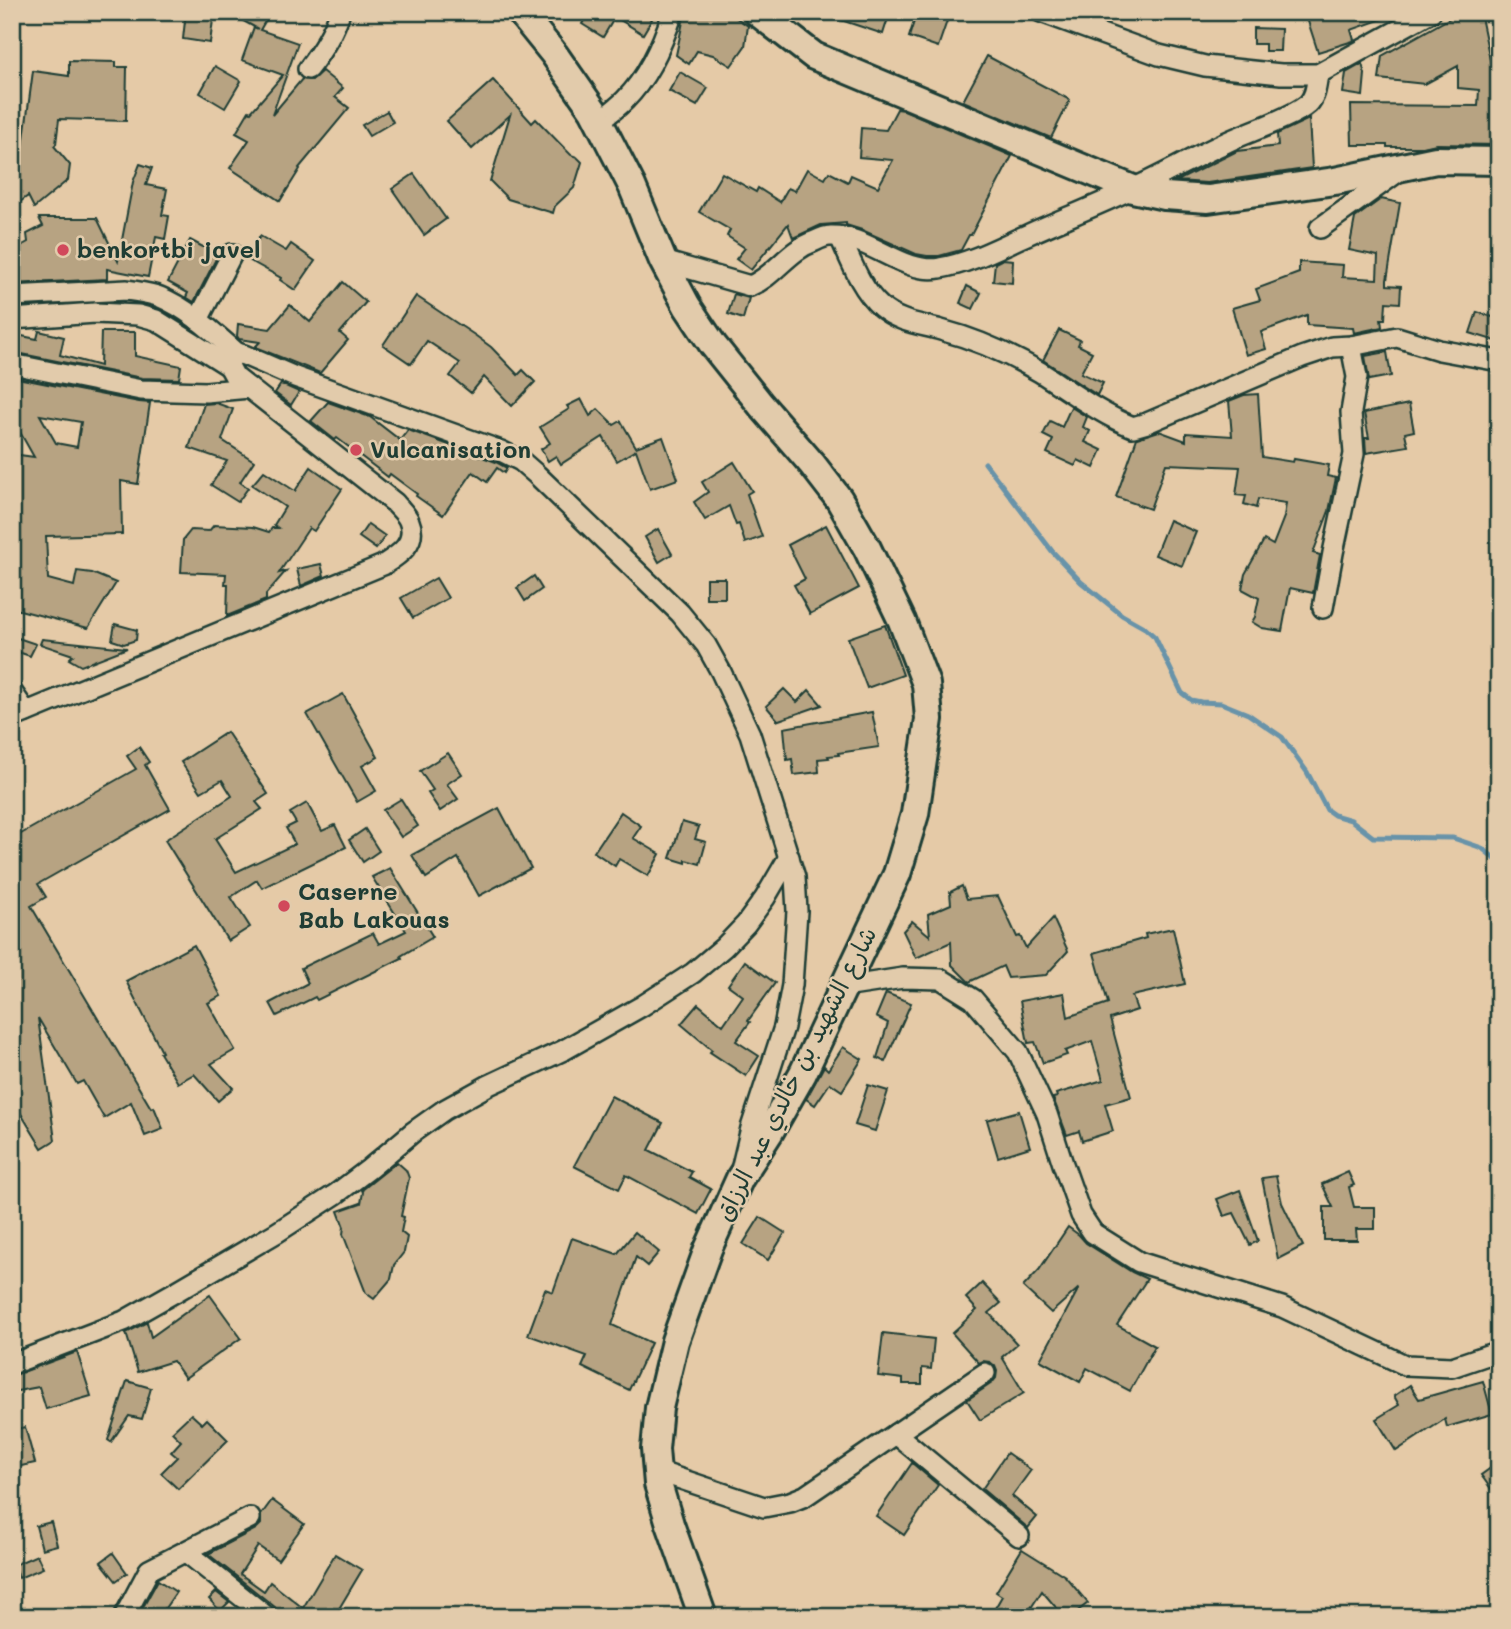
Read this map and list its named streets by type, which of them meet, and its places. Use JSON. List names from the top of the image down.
{
  "streets": {
    "main road": ["شارع الشهيد بن خالدي عبد الرزاق"]
  },
  "places": ["benkortbi javel", "Vulcanisation", "Caserne Bab Lakouas"]
}
